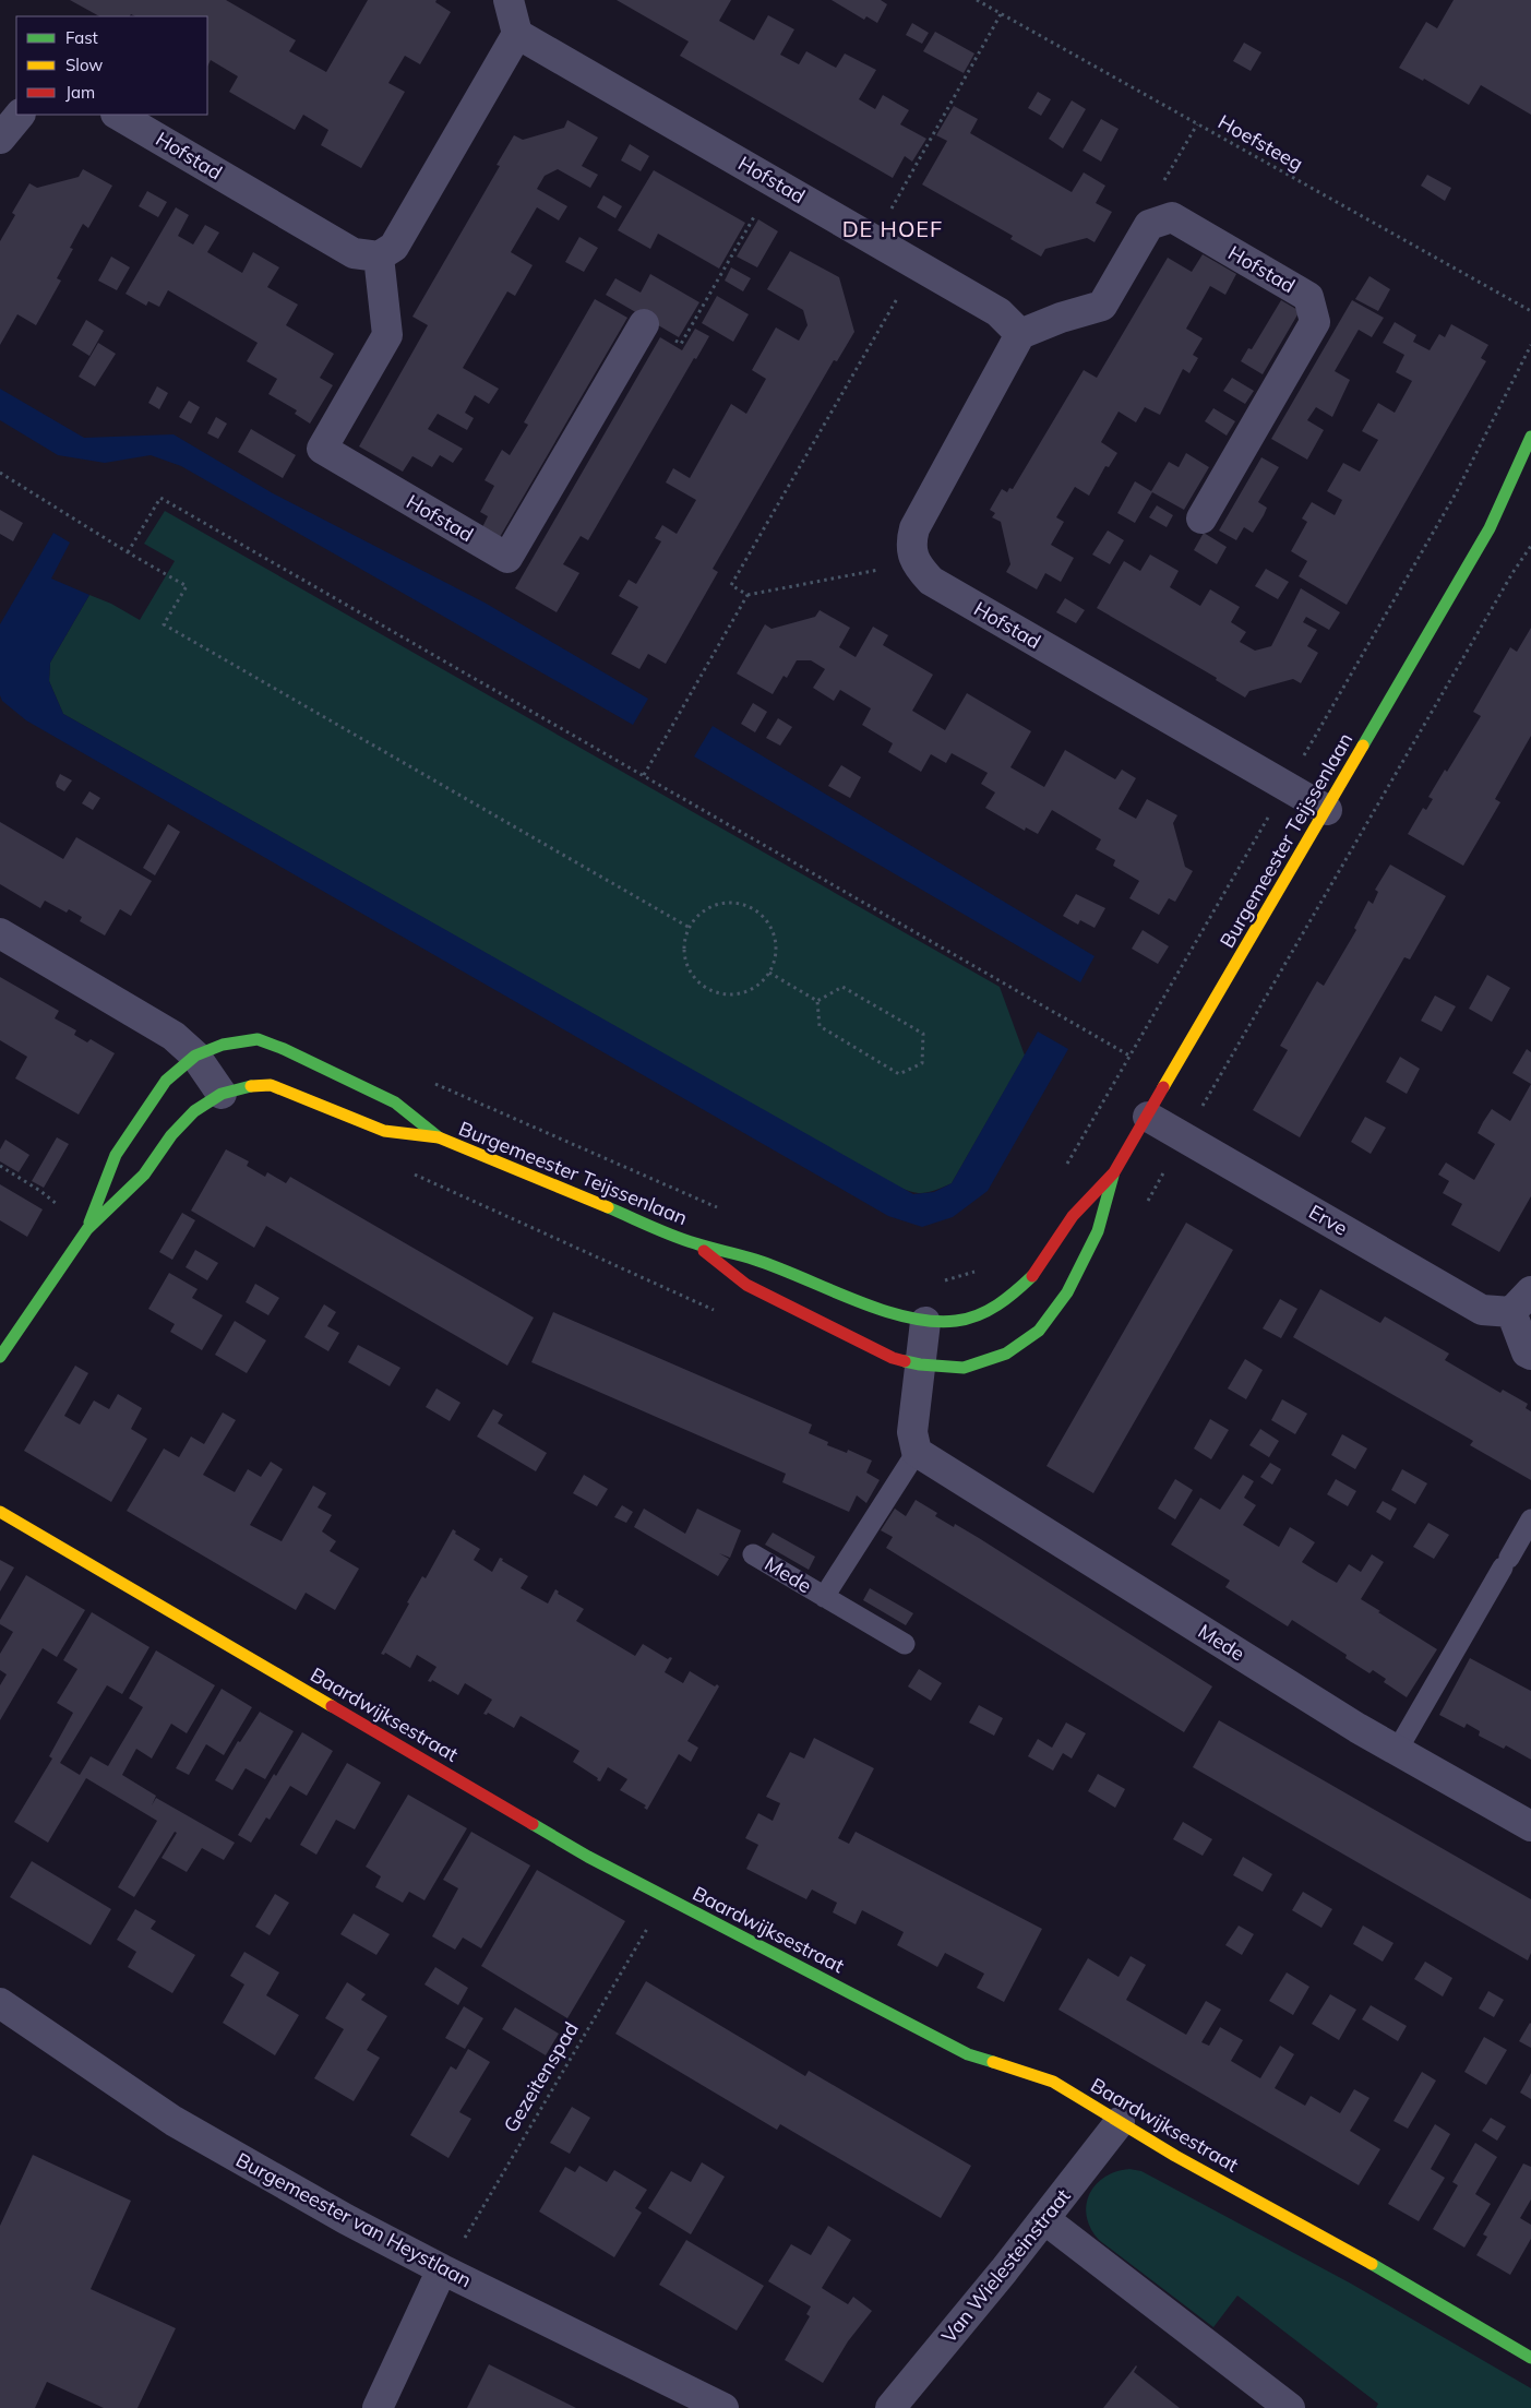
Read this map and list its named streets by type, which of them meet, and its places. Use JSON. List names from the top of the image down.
{
  "streets": {
    "street": [
      "Hofstad",
      "Burgemeester Teijssenlaan",
      "Erve",
      "Mede",
      "Baardwijksestraat",
      "Burgemeester van Heystlaan",
      "Van Wielesteinstraat"
    ],
    "path": ["Hoefsteeg", "Gezeitenspad"]
  },
  "crossings": [
    ["Hofstad", "Burgemeester Teijssenlaan"],
    ["Burgemeester Teijssenlaan", "Erve"],
    ["Baardwijksestraat", "Gezeitenspad"],
    ["Baardwijksestraat", "Van Wielesteinstraat"],
    ["Gezeitenspad", "Burgemeester van Heystlaan"]
  ],
  "districts": ["DE HOEF"],
  "legend": ["Fast", "Slow", "Jam"]
}
